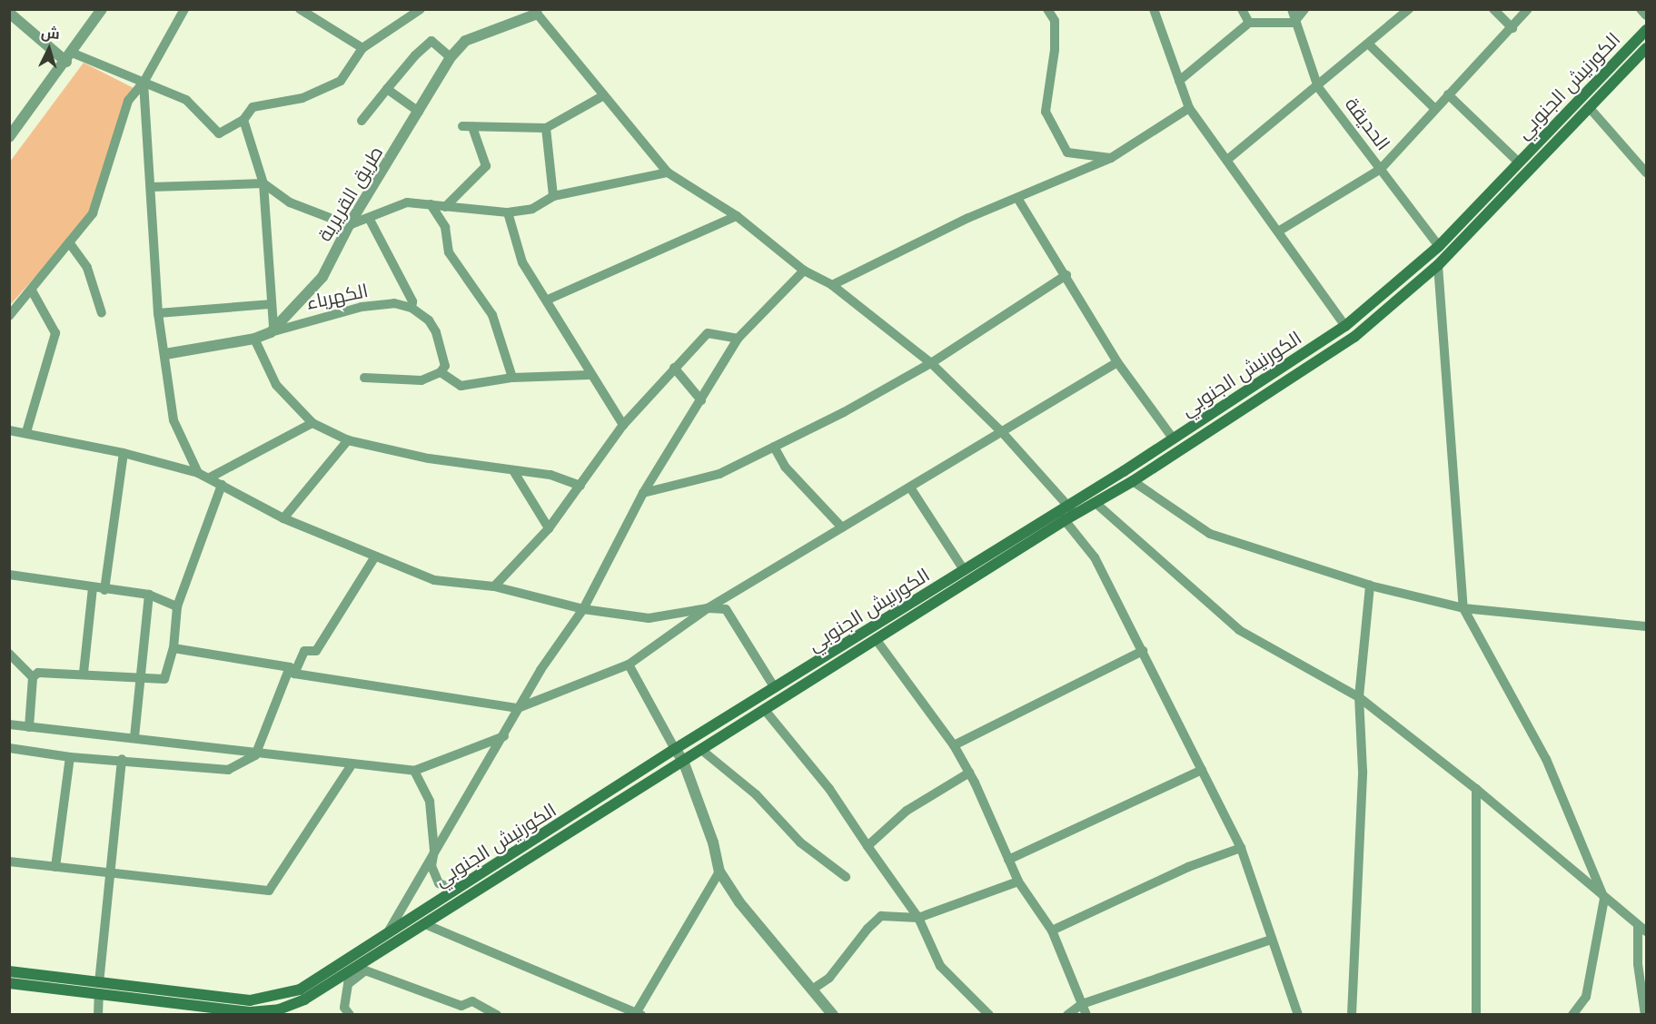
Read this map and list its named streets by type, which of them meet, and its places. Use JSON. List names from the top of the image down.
{
  "streets": {
    "main road": ["الكورنيش الجنوبي"],
    "street": ["الحديقة", "طريق القريرية", "الكهرباء"]
  },
  "crossings": [
    ["الكورنيش الجنوبي", "الحديقة"],
    ["طريق القريرية", "الكهرباء"]
  ],
  "north": "top"
}
